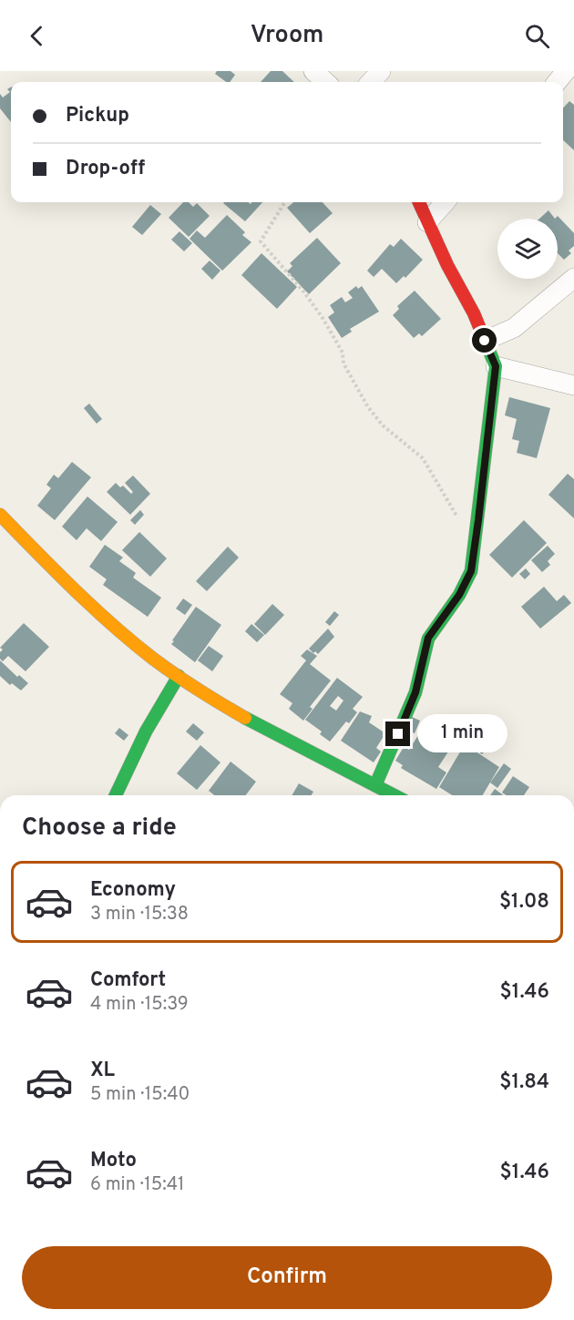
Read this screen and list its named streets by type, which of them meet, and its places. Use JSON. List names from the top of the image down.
{
  "page": {
    "header": "Vroom",
    "banner": ["Pickup", "Drop-off"],
    "bubble": "1 min",
    "heading": "Choose a ride",
    "list": [
      {
        "name": "Economy",
        "note": "3 min · 15:38",
        "value": "$1.08"
      },
      {
        "name": "Comfort",
        "note": "4 min · 15:39",
        "value": "$1.46"
      },
      {
        "name": "XL",
        "note": "5 min · 15:40",
        "value": "$1.84"
      },
      {
        "name": "Moto",
        "note": "6 min · 15:41",
        "value": "$1.46"
      }
    ],
    "buttons": "Confirm"
  }
}
